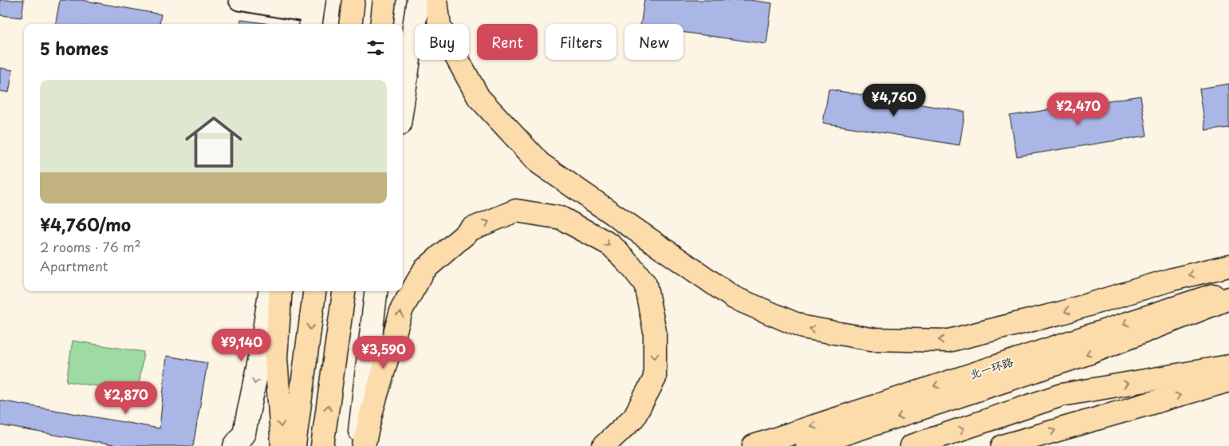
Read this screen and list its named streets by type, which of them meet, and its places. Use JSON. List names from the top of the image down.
{
  "streets": {
    "main road": ["北一环路"]
  },
  "page": {
    "chip": [
      "Buy",
      "Rent",
      "Filters",
      "New"
    ],
    "heading": "5 homes",
    "list": [
      {
        "name": "¥4,760/mo",
        "note": "2 rooms · 76 m² · Apartment"
      }
    ],
    "price": [
      "¥4,760",
      "¥2,470",
      "¥9,140",
      "¥3,590",
      "¥2,870"
    ]
  }
}
